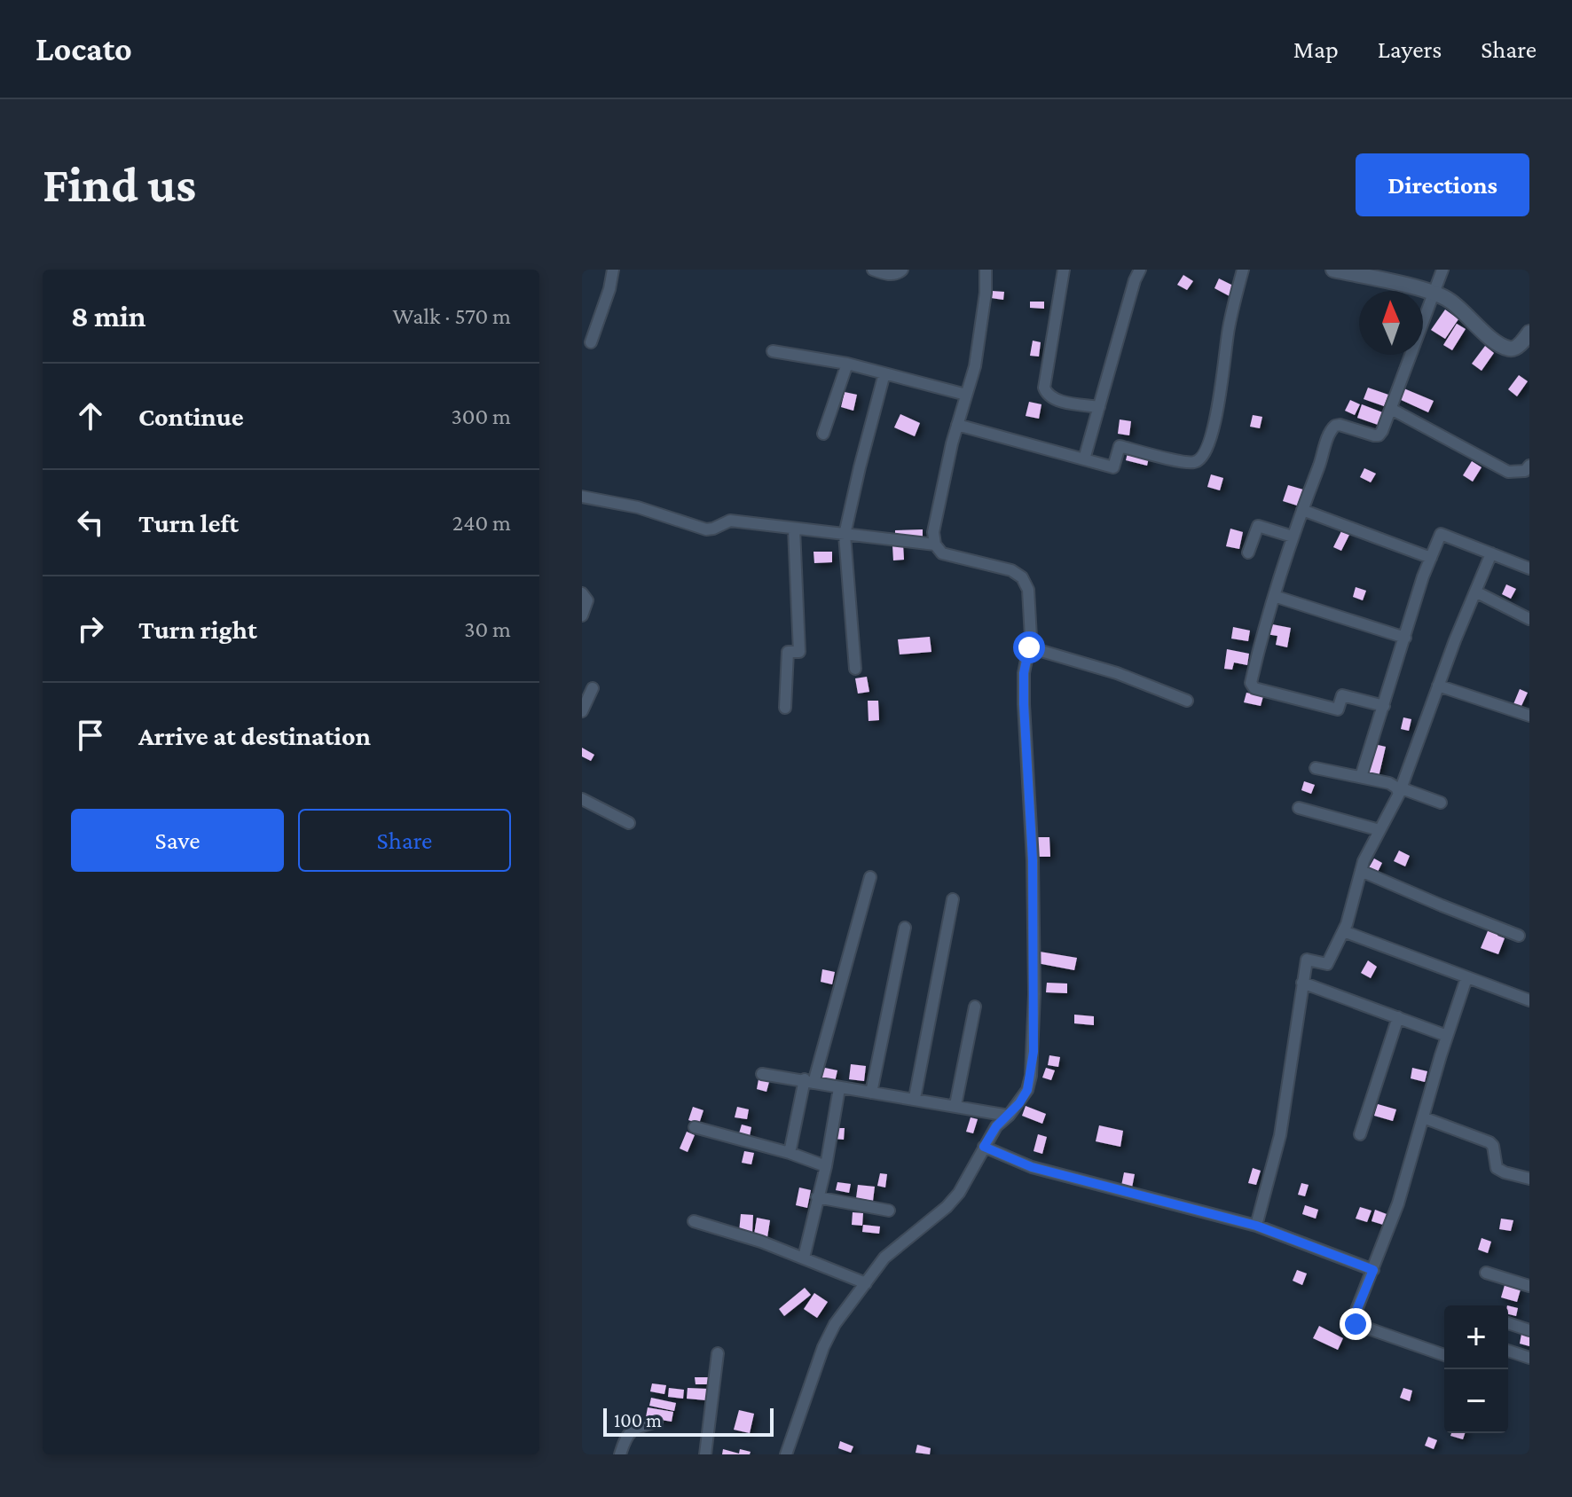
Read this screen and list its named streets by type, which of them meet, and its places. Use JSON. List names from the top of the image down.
{
  "scale_bar": "100 m",
  "north": "top",
  "page": {
    "header": "Locato",
    "nav": ["Map", "Layers", "Share"],
    "buttons": [
      "Directions",
      ["Save", "Share"]
    ],
    "title": "Find us",
    "heading": ["8 min", "Walk · 570 m"],
    "list": [
      ["Continue", "300 m"],
      ["Turn left", "240 m"],
      ["Turn right", "30 m"],
      "Arrive at destination"
    ],
    "map_buttons": ["+", "−"],
    "scale": "100 m"
  }
}
